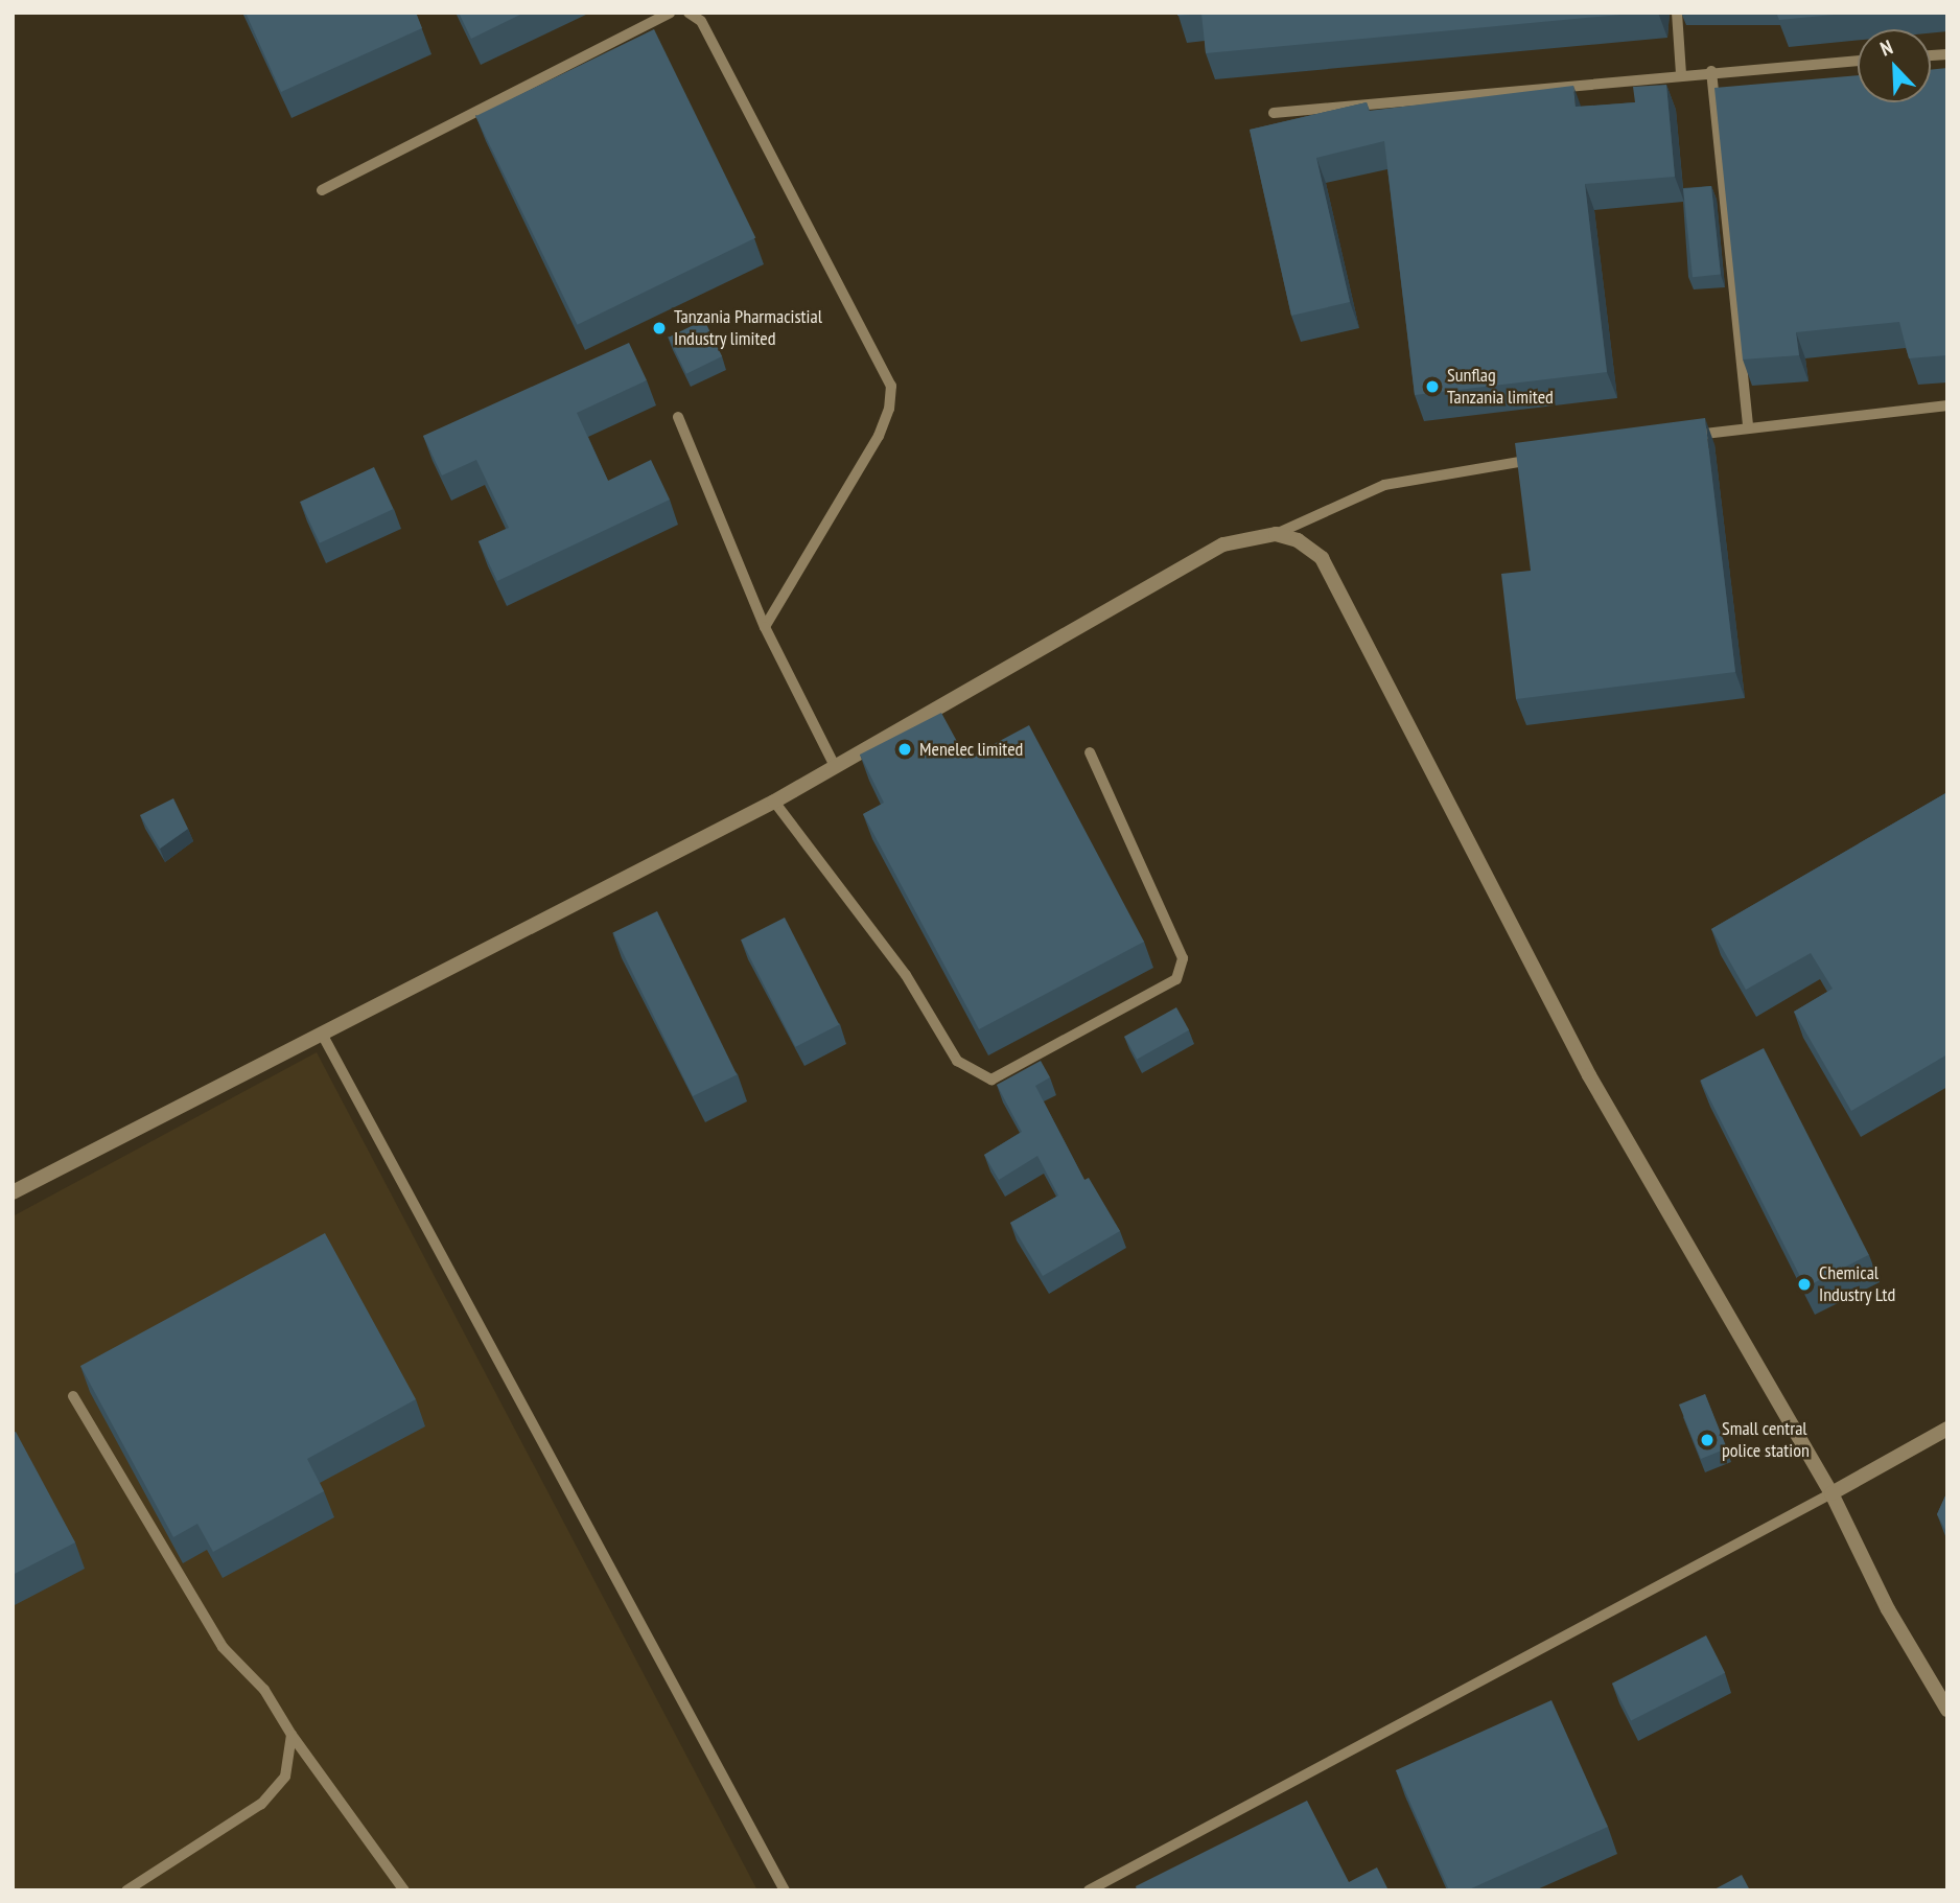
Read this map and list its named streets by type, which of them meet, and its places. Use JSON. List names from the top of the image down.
{
  "places": [
    "Tanzania Pharmacistial Industry limited",
    "Sunflag Tanzania limited",
    "Menelec limited",
    "Chemical Industry Ltd",
    "Small central police station"
  ],
  "north": "top left"
}
